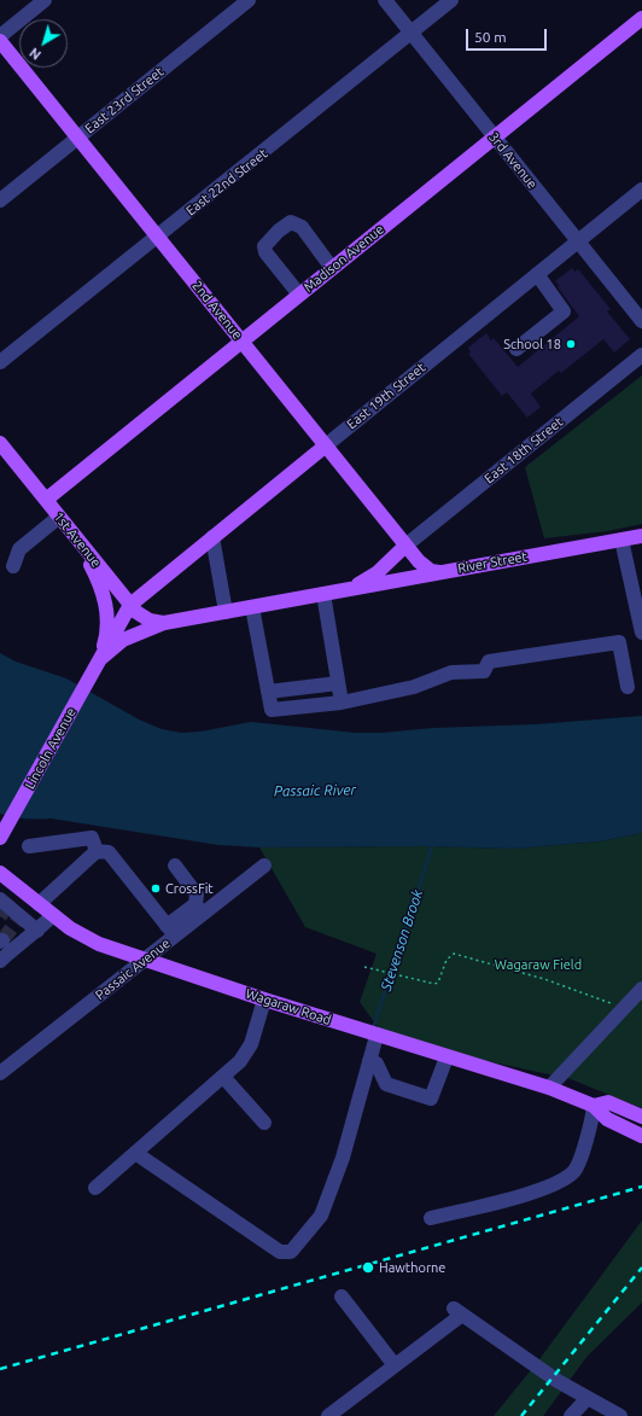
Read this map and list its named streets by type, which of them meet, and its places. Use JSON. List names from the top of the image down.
{
  "streets": {
    "main road": [
      "Madison Avenue",
      "2nd Avenue",
      "East 19th Street",
      "1st Avenue",
      "River Street",
      "Lincoln Avenue",
      "Wagaraw Road"
    ],
    "street": [
      "East 23rd Street",
      "3rd Avenue",
      "East 22nd Street",
      "East 18th Street",
      "Passaic Avenue"
    ]
  },
  "crossings": [
    ["East 23rd Street", "2nd Avenue"],
    ["3rd Avenue", "East 22nd Street"],
    ["3rd Avenue", "Madison Avenue"],
    ["3rd Avenue", "East 19th Street"],
    ["East 22nd Street", "2nd Avenue"],
    ["Madison Avenue", "2nd Avenue"],
    ["Madison Avenue", "1st Avenue"],
    ["2nd Avenue", "East 19th Street"],
    ["2nd Avenue", "East 18th Street"],
    ["2nd Avenue", "River Street"],
    ["East 19th Street", "1st Avenue"],
    ["East 19th Street", "Lincoln Avenue"],
    ["East 18th Street", "River Street"],
    ["1st Avenue", "River Street"],
    ["1st Avenue", "Lincoln Avenue"],
    ["River Street", "Lincoln Avenue"],
    ["Passaic Avenue", "Wagaraw Road"]
  ],
  "water": ["Passaic River", "Stevenson Brook"],
  "parks": ["Wagaraw Field"],
  "places": ["School 18", "CrossFit", "Hawthorne"],
  "scale_bar": "50 m",
  "north": "bottom left"
}
